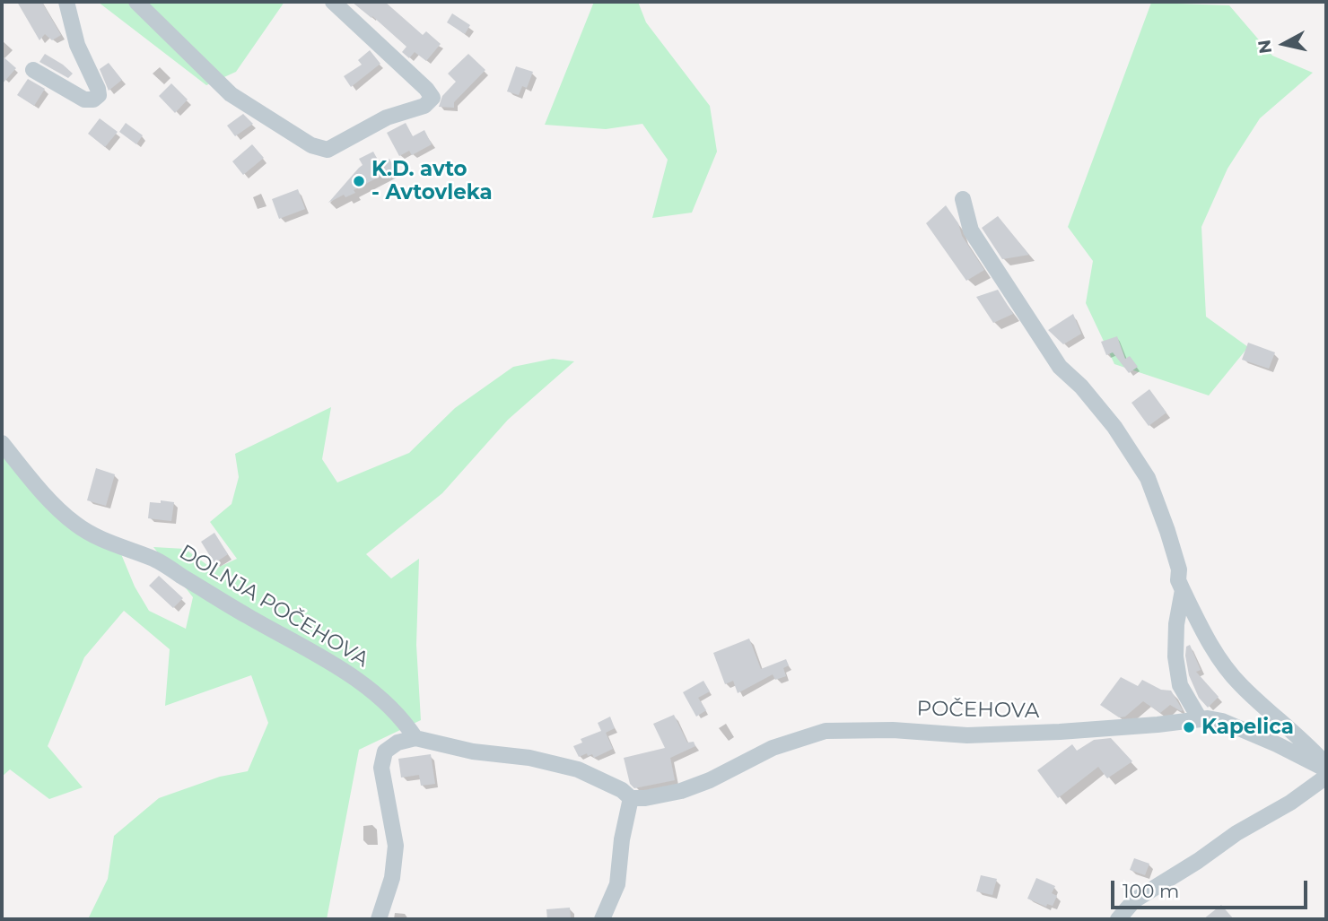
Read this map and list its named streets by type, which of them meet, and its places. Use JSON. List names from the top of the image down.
{
  "streets": {
    "street": ["DOLNJA POČEHOVA", "POČEHOVA"]
  },
  "places": ["K.D. avto - Avtovleka", "Kapelica"],
  "scale_bar": "100 m",
  "north": "left"
}
